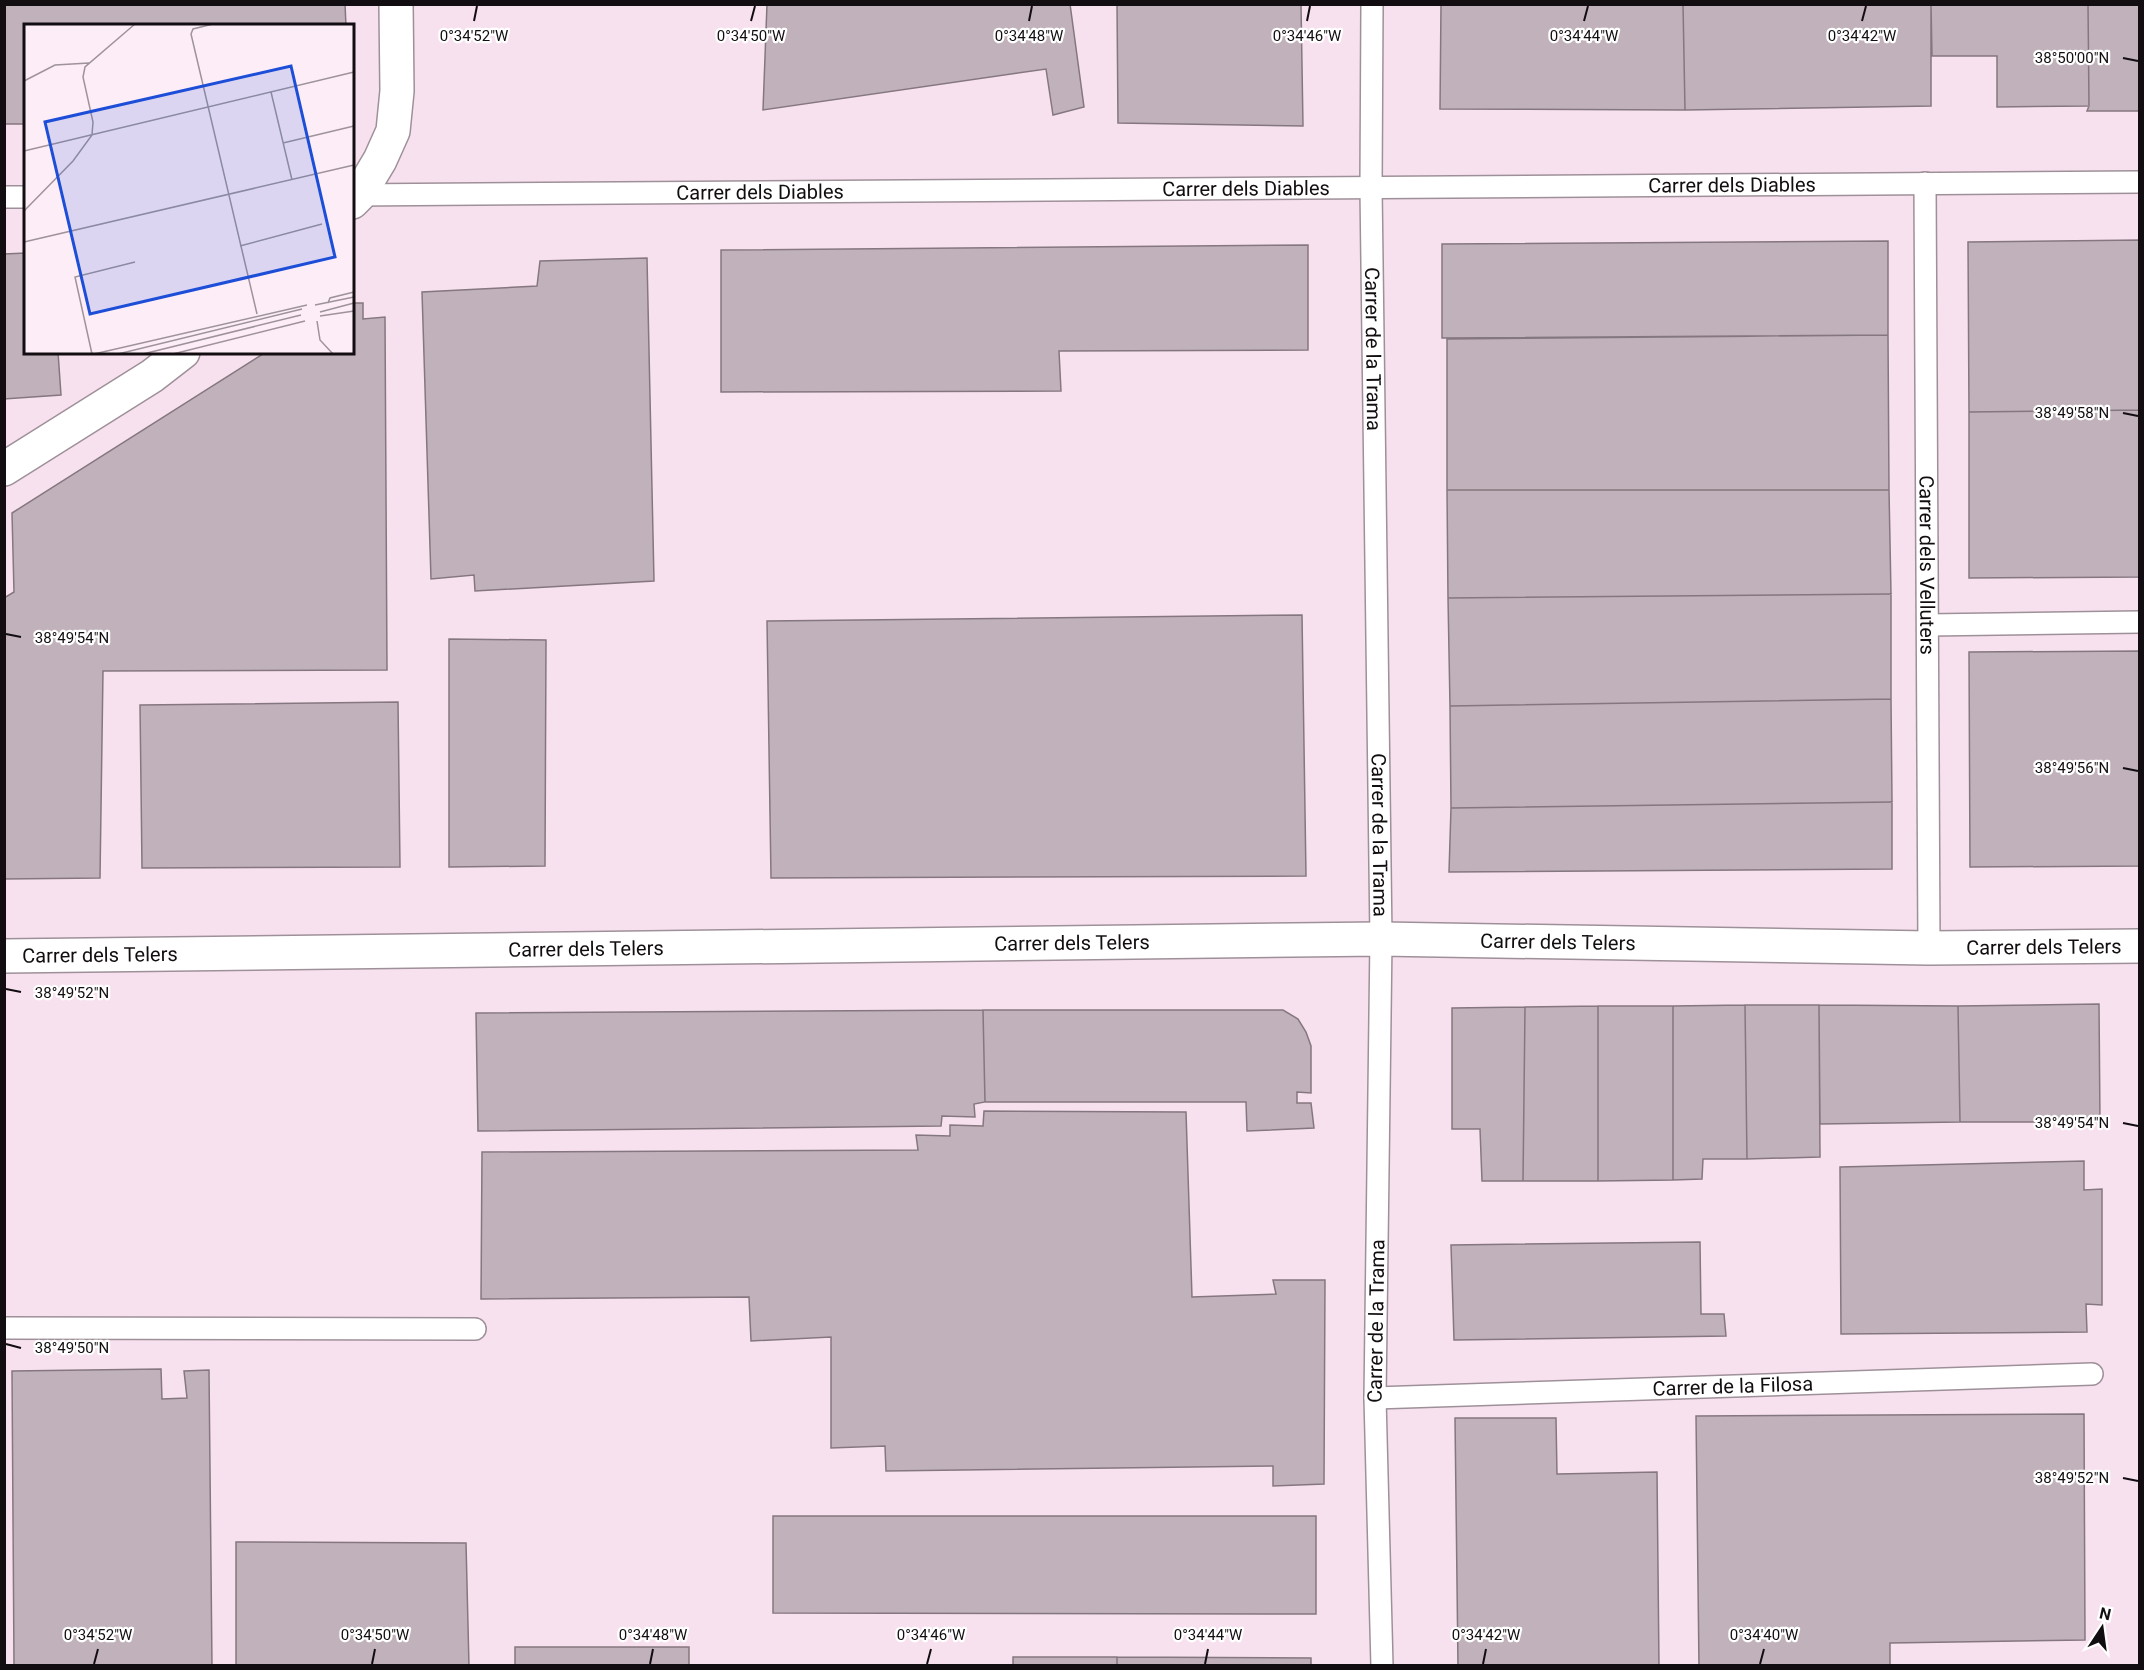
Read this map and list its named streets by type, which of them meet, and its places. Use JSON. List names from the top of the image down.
{
  "streets": {
    "street": ["Carrer dels Telers"],
    "lane": [
      "Carrer dels Diables",
      "Carrer de la Trama",
      "Carrer dels Velluters",
      "Carrer de la Filosa"
    ]
  },
  "crossings": [
    ["Carrer dels Diables", "Carrer de la Trama"],
    ["Carrer dels Diables", "Carrer dels Velluters"],
    ["Carrer de la Trama", "Carrer dels Telers"],
    ["Carrer de la Trama", "Carrer de la Filosa"],
    ["Carrer dels Velluters", "Carrer dels Telers"]
  ],
  "north": "top",
  "coordinates": [
    "0°34'52\"W",
    "0°34'50\"W",
    "0°34'48\"W",
    "0°34'46\"W",
    "0°34'42\"W",
    "0°34'44\"W",
    "38°50'00\"N",
    "38°49'58\"N",
    "38°49'54\"N",
    "38°49'56\"N",
    "38°49'52\"N",
    "38°49'50\"N",
    "0°34'40\"W"
  ]
}
